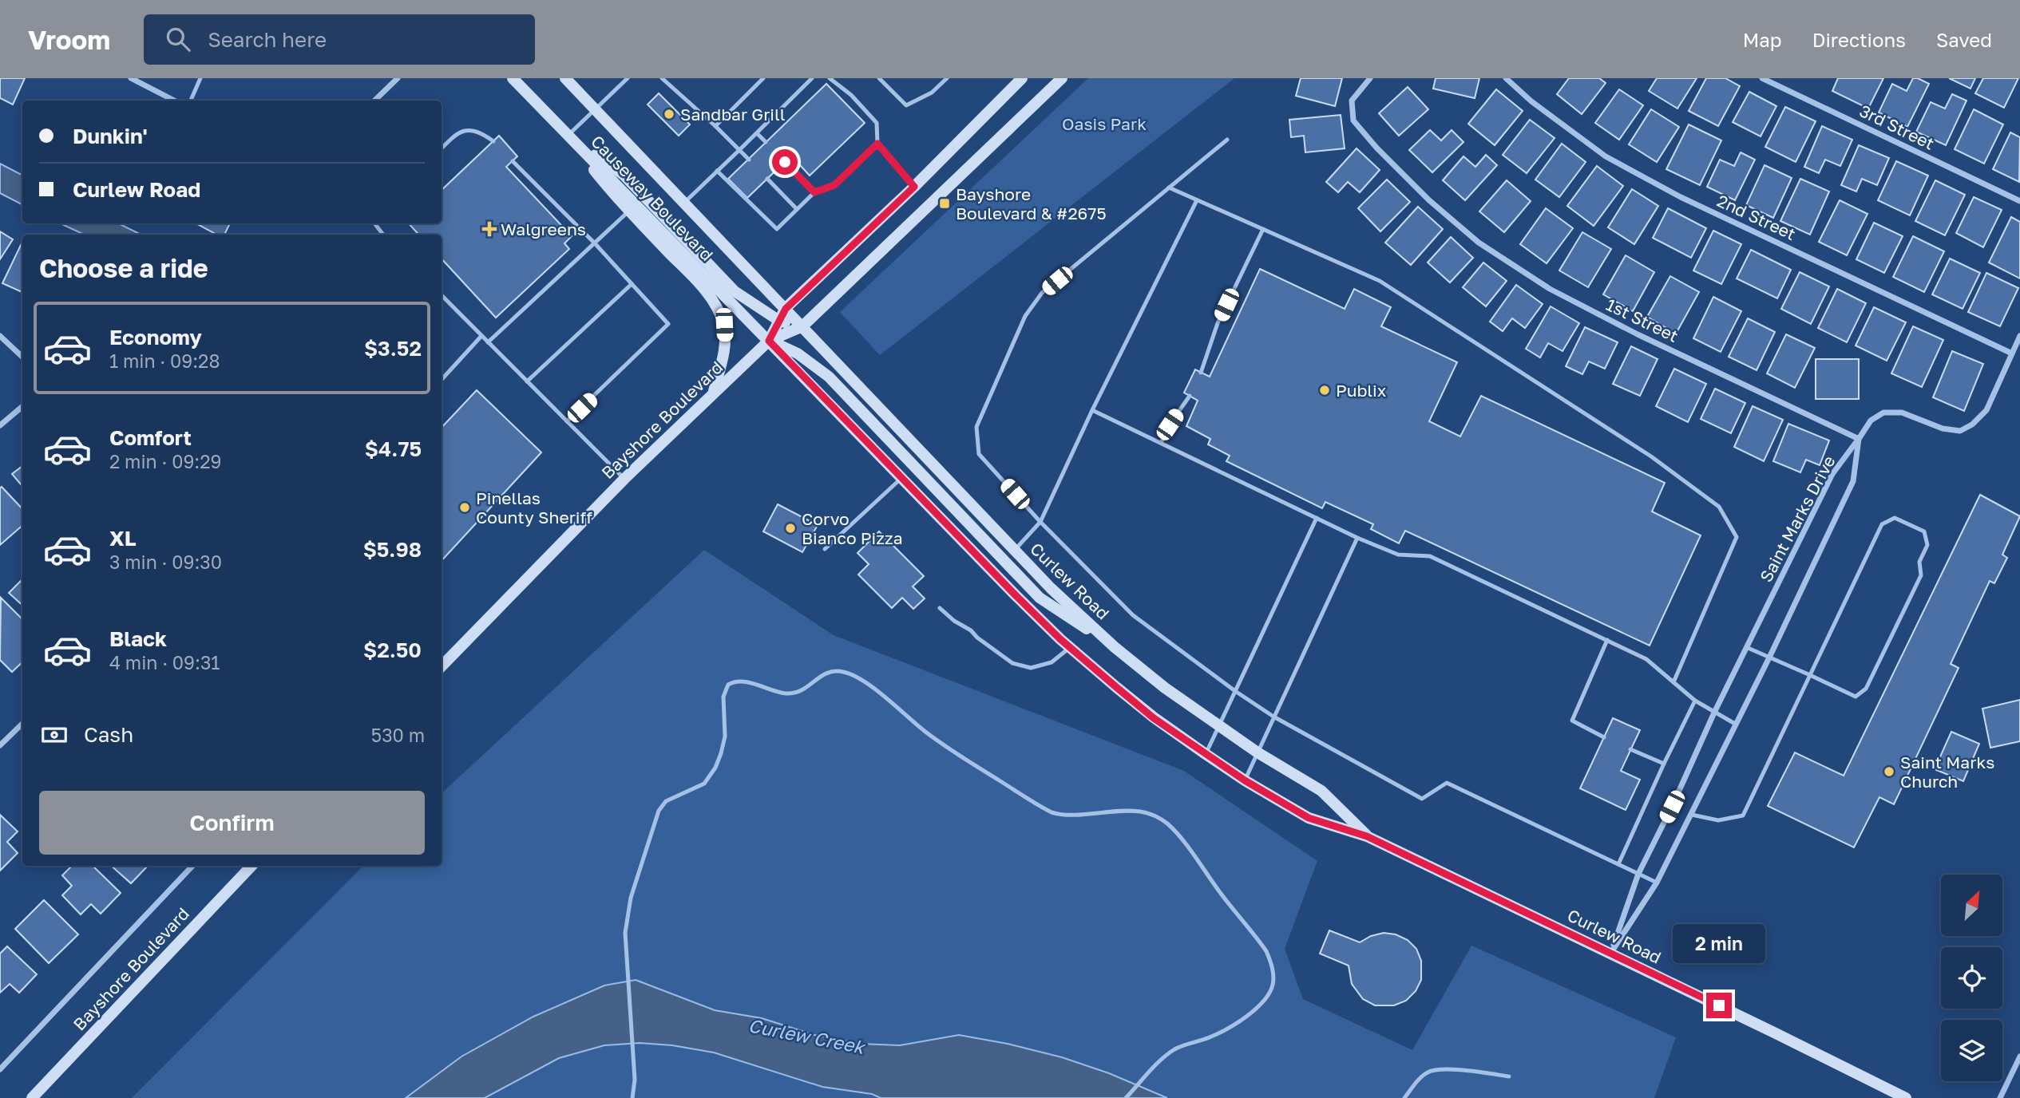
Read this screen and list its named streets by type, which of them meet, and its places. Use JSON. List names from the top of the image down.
{
  "streets": {
    "main road": ["Causeway Boulevard", "Bayshore Boulevard", "Curlew Road"],
    "street": [
      "3rd Street",
      "2nd Street",
      "1st Street",
      "Saint Marks Drive"
    ]
  },
  "crossings": [
    ["Causeway Boulevard", "Bayshore Boulevard"],
    ["Causeway Boulevard", "Curlew Road"],
    ["1st Street", "Saint Marks Drive"],
    ["Bayshore Boulevard", "Curlew Road"],
    ["Saint Marks Drive", "Curlew Road"]
  ],
  "water": ["Curlew Creek"],
  "parks": ["Oasis Park"],
  "places": {
    "other": [
      "Sandbar Grill",
      "Publix",
      "Pinellas County Sheriff",
      "Corvo Bianco Pizza",
      "Saint Marks Church"
    ],
    "transit": ["Bayshore Boulevard & #2675"],
    "health": ["Walgreens"]
  },
  "north": "top right",
  "page": {
    "header": "Vroom",
    "search": "Search here",
    "nav": ["Map", "Directions", "Saved"],
    "banner": ["Dunkin'", "Curlew Road"],
    "heading": "Choose a ride",
    "list": [
      {
        "name": "Economy",
        "note": "1 min · 09:28",
        "value": "$3.52"
      },
      {
        "name": "Comfort",
        "note": "2 min · 09:29",
        "value": "$4.75"
      },
      {
        "name": "XL",
        "note": "3 min · 09:30",
        "value": "$5.98"
      },
      {
        "name": "Black",
        "note": "4 min · 09:31",
        "value": "$2.50"
      }
    ],
    "pay": ["Cash", "530 m"],
    "buttons": "Confirm",
    "bubble": "2 min"
  }
}
